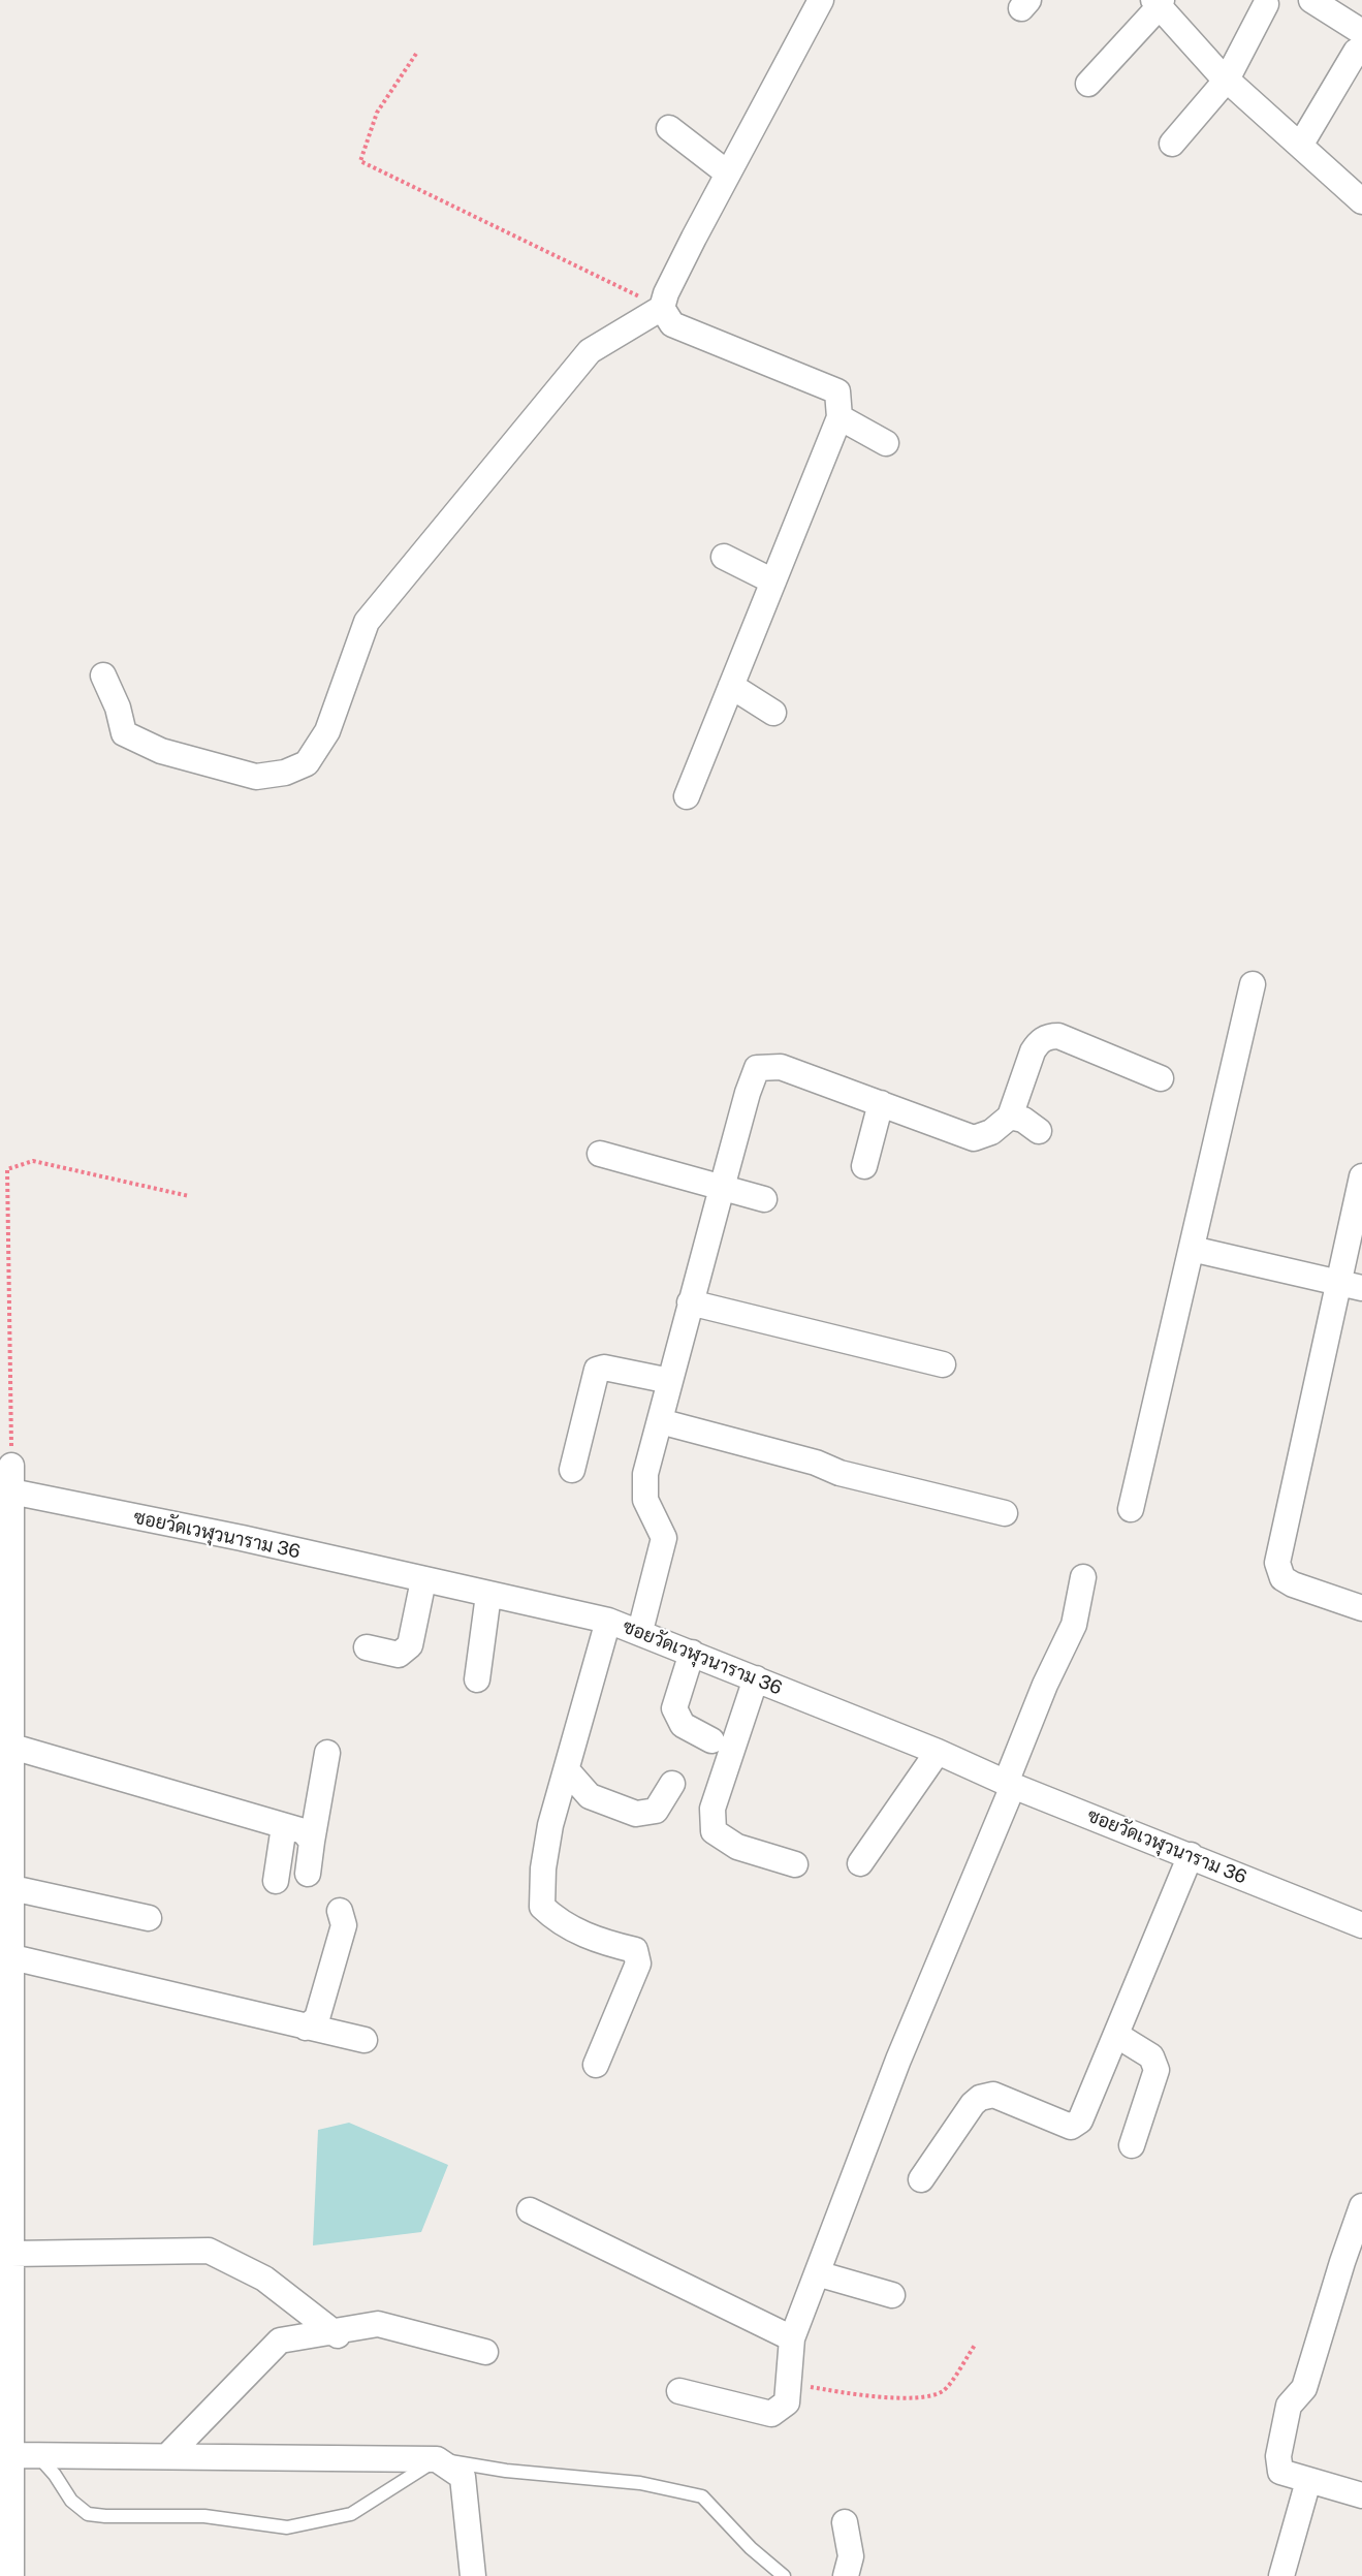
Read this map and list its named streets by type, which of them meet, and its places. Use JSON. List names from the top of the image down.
{
  "streets": {
    "street": ["ซอยวัดเวฬุวนาราม 36"]
  }
}
